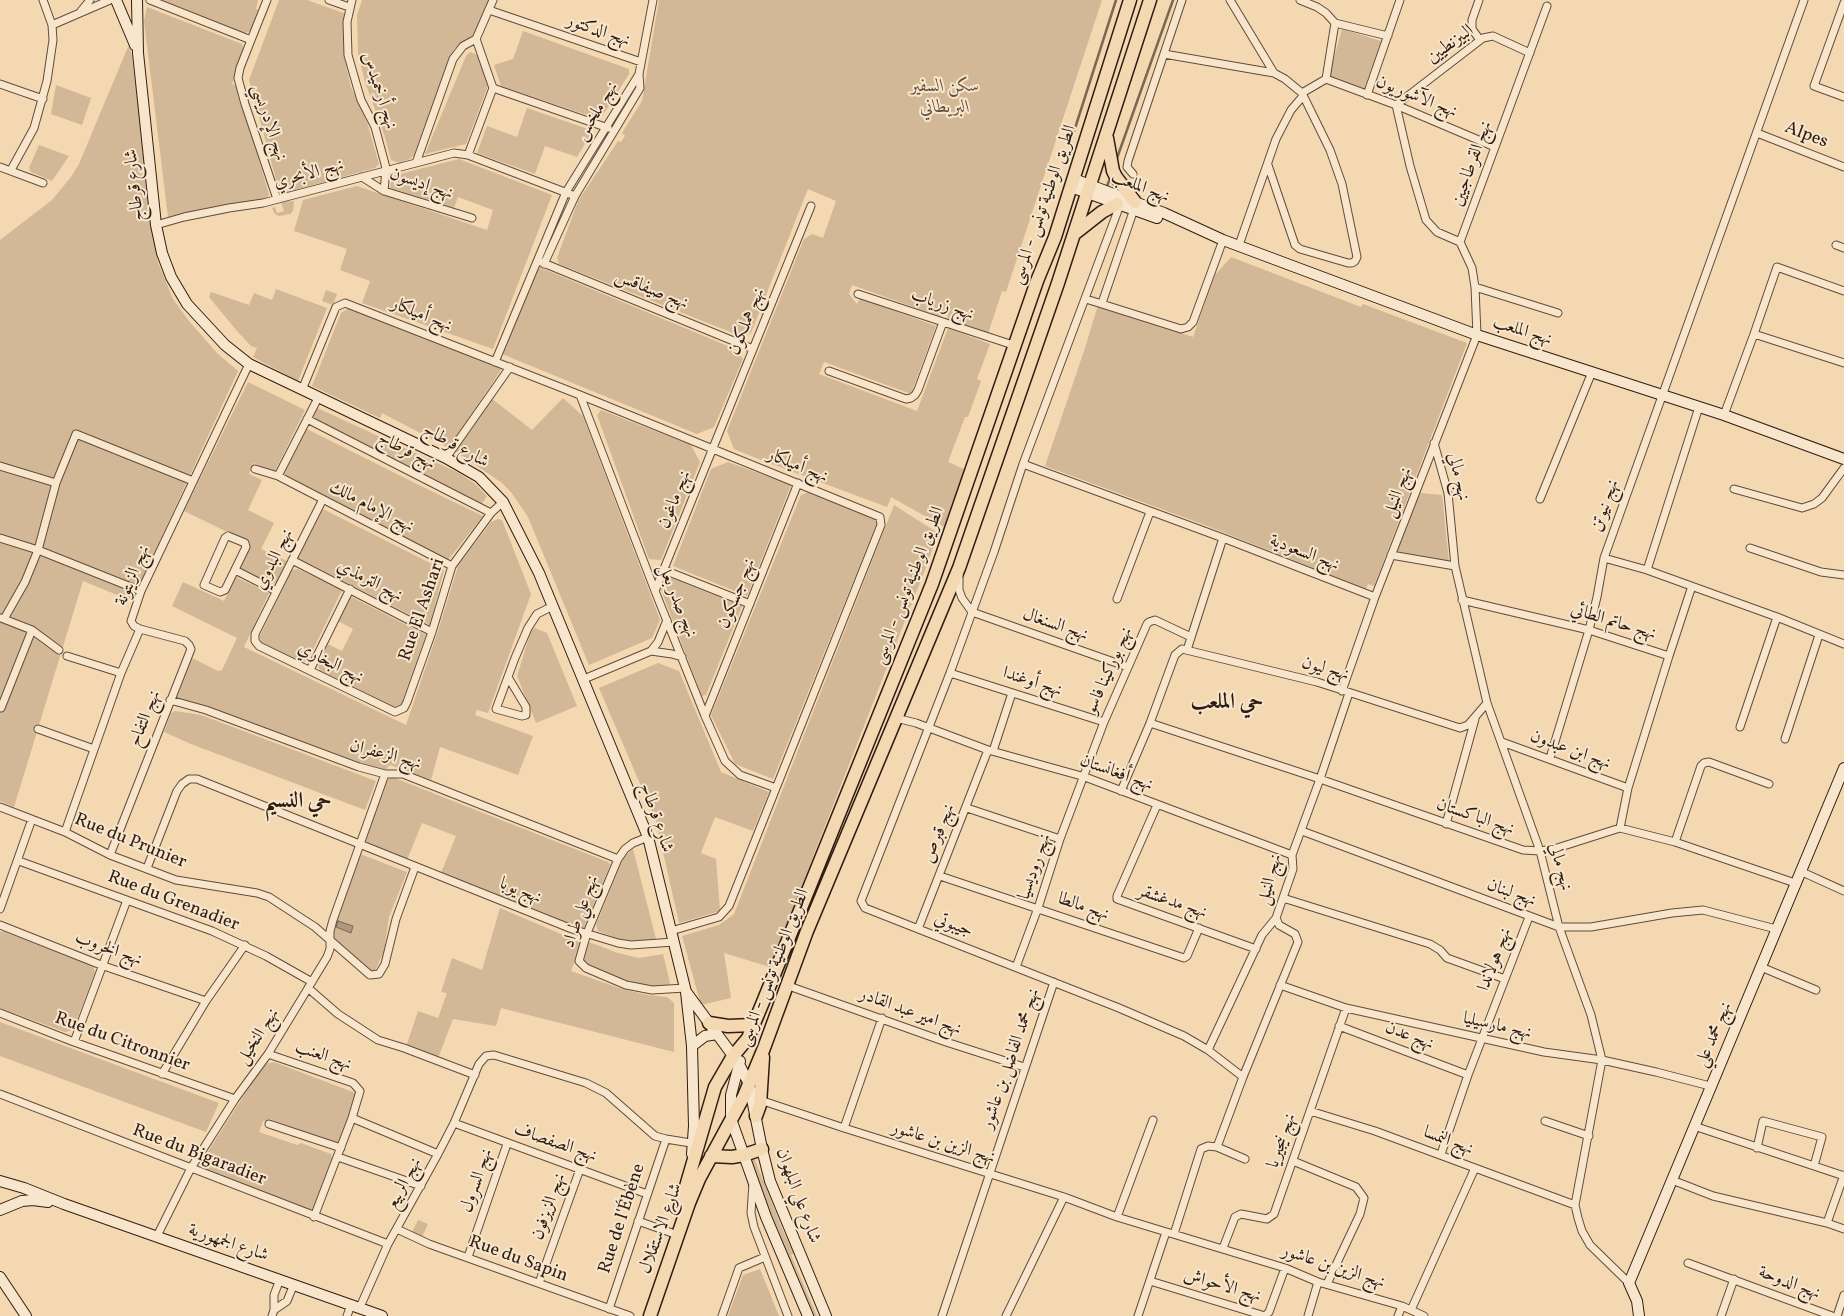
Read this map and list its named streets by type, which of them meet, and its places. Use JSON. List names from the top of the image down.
{
  "streets": {
    "highway": ["الطريق الوطنية تونس - المرسى", "شارع الاستقلال"],
    "street": [
      "نهج الدكتور",
      "البيزنطيين",
      "نهج أرخميدس",
      "نهج الآشوريون",
      "نهج ملخس",
      "نهج الإدريسي",
      "Alpes",
      "نهج القرطاجيين",
      "نهج الأبحري",
      "شارع قرطاج",
      "نهج إديسون",
      "نهج الملعب",
      "نهج صيفاقس",
      "نهج زرياب",
      "نهج أميلكار",
      "نهج هملكون",
      "نهج قرطاج",
      "نهج مالي",
      "نهج النيل",
      "نهج ماغون",
      "نهج نيوتن",
      "نهج الإمام مالك",
      "نهج السعودية",
      "نهج البدوي",
      "نهج الزيتونة",
      "نهج الترمذي",
      "نهج جسكون",
      "نهج صدر بعل",
      "Rue El Ashari",
      "نهج حاتم الطائي",
      "نهج السنغال",
      "نهج البخاري",
      "نهج ليون",
      "نهج بوركينا فاسو",
      "نهج أوغندا",
      "نهج التفاح",
      "نهج ابن عبدون",
      "نهج الزعفران",
      "نهج أفغانستان",
      "نهج الباكستان",
      "نهج قبرص",
      "Rue du Prunier",
      "نهج روديسيا",
      "نهج يوبا",
      "نهج لبنان",
      "Rue du Grenadier",
      "نهج مدغشقر",
      "نهج مالطا",
      "نهج علي طراد",
      "جيبوتي",
      "نهج الخروب",
      "نهج هولاندا",
      "نهج امير عبد القادر",
      "نهج مارسيليا",
      "نهج محمد علي",
      "نهج النخيل",
      "نهج عدن",
      "Rue du Citronnier",
      "نهج العنب",
      "نهج محمد الفاضل بن عاشور",
      "نهج نيجيريا",
      "نهج النمسا",
      "نهج الصفصاف",
      "نهج الزين بن عاشور",
      "Rue du Bigaradier",
      "نهج السرول",
      "نهج الربيع",
      "شارع علي البلهوان",
      "نهج الزيزفون",
      "Rue de l'Ébène",
      "شارع الجمهورية",
      "Rue du Sapin",
      "نهج الدوحة",
      "نهج الأحواش"
    ]
  },
  "crossings": [
    ["البيزنطيين", "نهج الآشوريون"],
    ["البيزنطيين", "نهج القرطاجيين"],
    ["نهج أرخميدس", "نهج الأبحري"],
    ["نهج أرخميدس", "نهج إديسون"],
    ["نهج الآشوريون", "نهج القرطاجيين"],
    ["نهج ملخس", "نهج صيفاقس"],
    ["نهج ملخس", "نهج أميلكار"],
    ["نهج الإدريسي", "نهج الأبحري"],
    ["Alpes", "نهج نيوتن"],
    ["نهج الأبحري", "شارع قرطاج"],
    ["نهج الأبحري", "نهج إديسون"],
    ["شارع قرطاج", "الطريق الوطنية تونس - المرسى"],
    ["شارع قرطاج", "نهج أميلكار"],
    ["شارع قرطاج", "نهج الزيتونة"],
    ["شارع قرطاج", "Rue El Ashari"],
    ["شارع قرطاج", "نهج يوبا"],
    ["شارع قرطاج", "نهج علي طراد"],
    ["شارع قرطاج", "نهج الربيع"],
    ["شارع قرطاج", "شارع علي البلهوان"],
    ["نهج الملعب", "الطريق الوطنية تونس - المرسى"],
    ["نهج الملعب", "نهج النيل"],
    ["نهج الملعب", "نهج نيوتن"],
    ["الطريق الوطنية تونس - المرسى", "نهج زرياب"],
    ["الطريق الوطنية تونس - المرسى", "نهج أفغانستان"],
    ["الطريق الوطنية تونس - المرسى", "نهج امير عبد القادر"],
    ["الطريق الوطنية تونس - المرسى", "نهج الربيع"],
    ["الطريق الوطنية تونس - المرسى", "شارع علي البلهوان"],
    ["الطريق الوطنية تونس - المرسى", "شارع الاستقلال"],
    ["نهج صيفاقس", "نهج هملكون"],
    ["نهج أميلكار", "نهج هملكون"],
    ["نهج أميلكار", "نهج ماغون"],
    ["نهج أميلكار", "نهج جسكون"],
    ["نهج أميلكار", "نهج صدر بعل"],
    ["نهج هملكون", "نهج ماغون"],
    ["نهج قرطاج", "Rue El Ashari"],
    ["نهج مالي", "نهج النيل"],
    ["نهج مالي", "نهج حاتم الطائي"],
    ["نهج مالي", "نهج ابن عبدون"],
    ["نهج مالي", "نهج الباكستان"],
    ["نهج مالي", "نهج لبنان"],
    ["نهج مالي", "نهج مارسيليا"],
    ["نهج مالي", "نهج محمد علي"],
    ["نهج مالي", "نهج النمسا"],
    ["نهج النيل", "نهج السعودية"],
    ["نهج النيل", "نهج ليون"],
    ["نهج النيل", "نهج أفغانستان"],
    ["نهج النيل", "نهج الباكستان"],
    ["نهج النيل", "نهج لبنان"],
    ["نهج النيل", "جيبوتي"],
    ["نهج النيل", "نهج مارسيليا"],
    ["نهج ماغون", "نهج صدر بعل"],
    ["نهج نيوتن", "نهج حاتم الطائي"],
    ["نهج نيوتن", "نهج ابن عبدون"],
    ["نهج الإمام مالك", "نهج البدوي"],
    ["نهج الإمام مالك", "Rue El Ashari"],
    ["نهج البدوي", "نهج الترمذي"],
    ["نهج البدوي", "نهج البخاري"],
    ["نهج الزيتونة", "نهج التفاح"],
    ["نهج الزيتونة", "Rue du Prunier"],
    ["نهج الترمذي", "Rue El Ashari"],
    ["نهج جسكون", "نهج صدر بعل"],
    ["Rue El Ashari", "نهج البخاري"],
    ["نهج حاتم الطائي", "نهج ابن عبدون"],
    ["نهج حاتم الطائي", "نهج الباكستان"],
    ["نهج السنغال", "نهج بوركينا فاسو"],
    ["نهج بوركينا فاسو", "نهج أوغندا"],
    ["نهج بوركينا فاسو", "نهج أفغانستان"],
    ["نهج بوركينا فاسو", "نهج روديسيا"],
    ["نهج أوغندا", "نهج قبرص"],
    ["نهج التفاح", "نهج الزعفران"],
    ["نهج التفاح", "Rue du Prunier"],
    ["نهج الزعفران", "نهج علي طراد"],
    ["نهج أفغانستان", "نهج قبرص"],
    ["نهج أفغانستان", "نهج روديسيا"],
    ["نهج أفغانستان", "نهج مدغشقر"],
    ["نهج أفغانستان", "جيبوتي"],
    ["نهج قبرص", "نهج مالطا"],
    ["نهج قبرص", "جيبوتي"],
    ["Rue du Prunier", "نهج يوبا"],
    ["Rue du Prunier", "نهج النخيل"],
    ["نهج روديسيا", "نهج مالطا"],
    ["نهج روديسيا", "جيبوتي"],
    ["نهج يوبا", "نهج علي طراد"],
    ["نهج يوبا", "نهج النخيل"],
    ["نهج لبنان", "نهج هولاندا"],
    ["نهج لبنان", "نهج محمد علي"],
    ["Rue du Grenadier", "نهج النخيل"],
    ["Rue du Grenadier", "نهج الربيع"],
    ["نهج مدغشقر", "نهج مالطا"],
    ["نهج علي طراد", "شارع علي البلهوان"],
    ["جيبوتي", "نهج محمد الفاضل بن عاشور"],
    ["نهج هولاندا", "نهج مارسيليا"],
    ["نهج هولاندا", "نهج عدن"],
    ["نهج هولاندا", "نهج النمسا"],
    ["نهج امير عبد القادر", "نهج محمد الفاضل بن عاشور"],
    ["نهج مارسيليا", "نهج محمد علي"],
    ["نهج مارسيليا", "نهج نيجيريا"],
    ["نهج النخيل", "Rue du Citronnier"],
    ["نهج النخيل", "نهج العنب"],
    ["نهج النخيل", "Rue du Bigaradier"],
    ["نهج النخيل", "شارع الجمهورية"],
    ["نهج عدن", "نهج نيجيريا"],
    ["نهج محمد الفاضل بن عاشور", "نهج الزين بن عاشور"],
    ["نهج نيجيريا", "نهج النمسا"],
    ["نهج نيجيريا", "نهج الزين بن عاشور"],
    ["نهج الصفصاف", "نهج السرول"],
    ["نهج الصفصاف", "نهج الربيع"],
    ["نهج الصفصاف", "نهج الزيزفون"],
    ["نهج الصفصاف", "Rue de l'Ébène"],
    ["نهج الزين بن عاشور", "نهج الأحواش"],
    ["Rue du Bigaradier", "نهج الربيع"],
    ["نهج السرول", "Rue du Sapin"],
    ["نهج الربيع", "Rue de l'Ébène"],
    ["نهج الربيع", "شارع الجمهورية"],
    ["نهج الربيع", "Rue du Sapin"],
    ["نهج الزيزفون", "Rue du Sapin"],
    ["Rue de l'Ébène", "Rue du Sapin"]
  ],
  "districts": ["حي الملعب", "حي النسيم"],
  "parks": ["سكن السفير البريطاني"]
}
